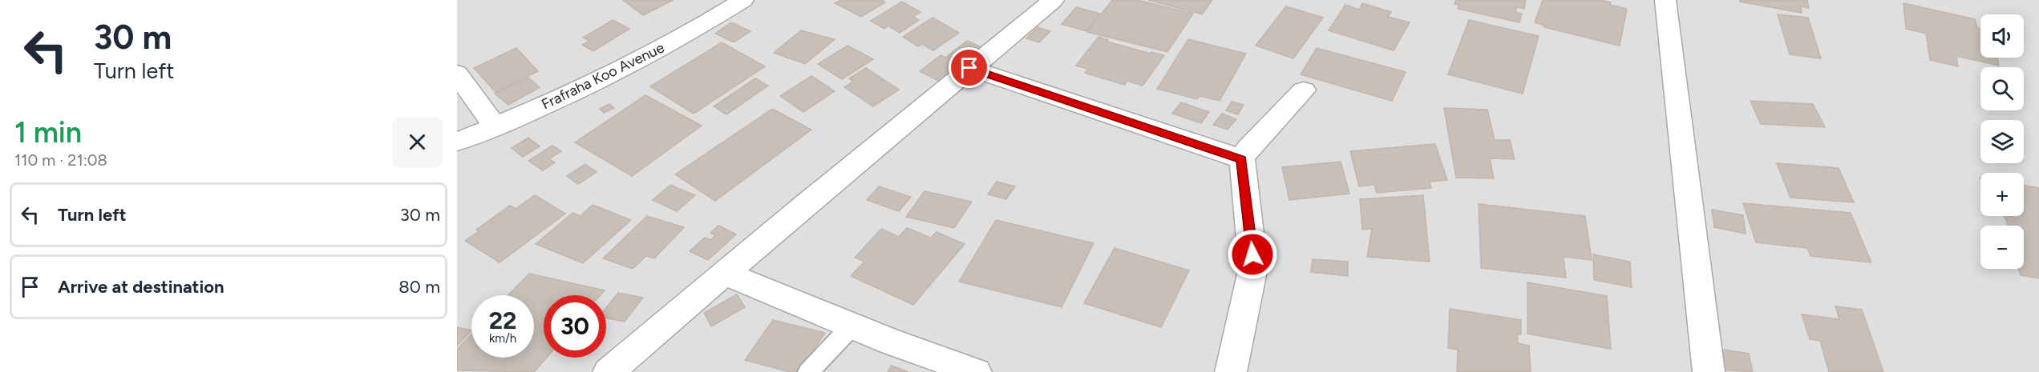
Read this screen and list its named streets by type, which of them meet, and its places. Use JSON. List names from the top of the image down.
{
  "streets": {
    "street": ["Frafraha Koo Avenue"]
  },
  "page": {
    "turn": ["30 m", "Turn left"],
    "map_buttons": ["+", "−"],
    "heading": ["1 min", "110 m · 21:08"],
    "list": [
      {
        "name": "Turn left",
        "value": "30 m"
      },
      {
        "name": "Arrive at destination",
        "value": "80 m"
      }
    ],
    "speed": "22 km/h",
    "limit": "30"
  }
}
